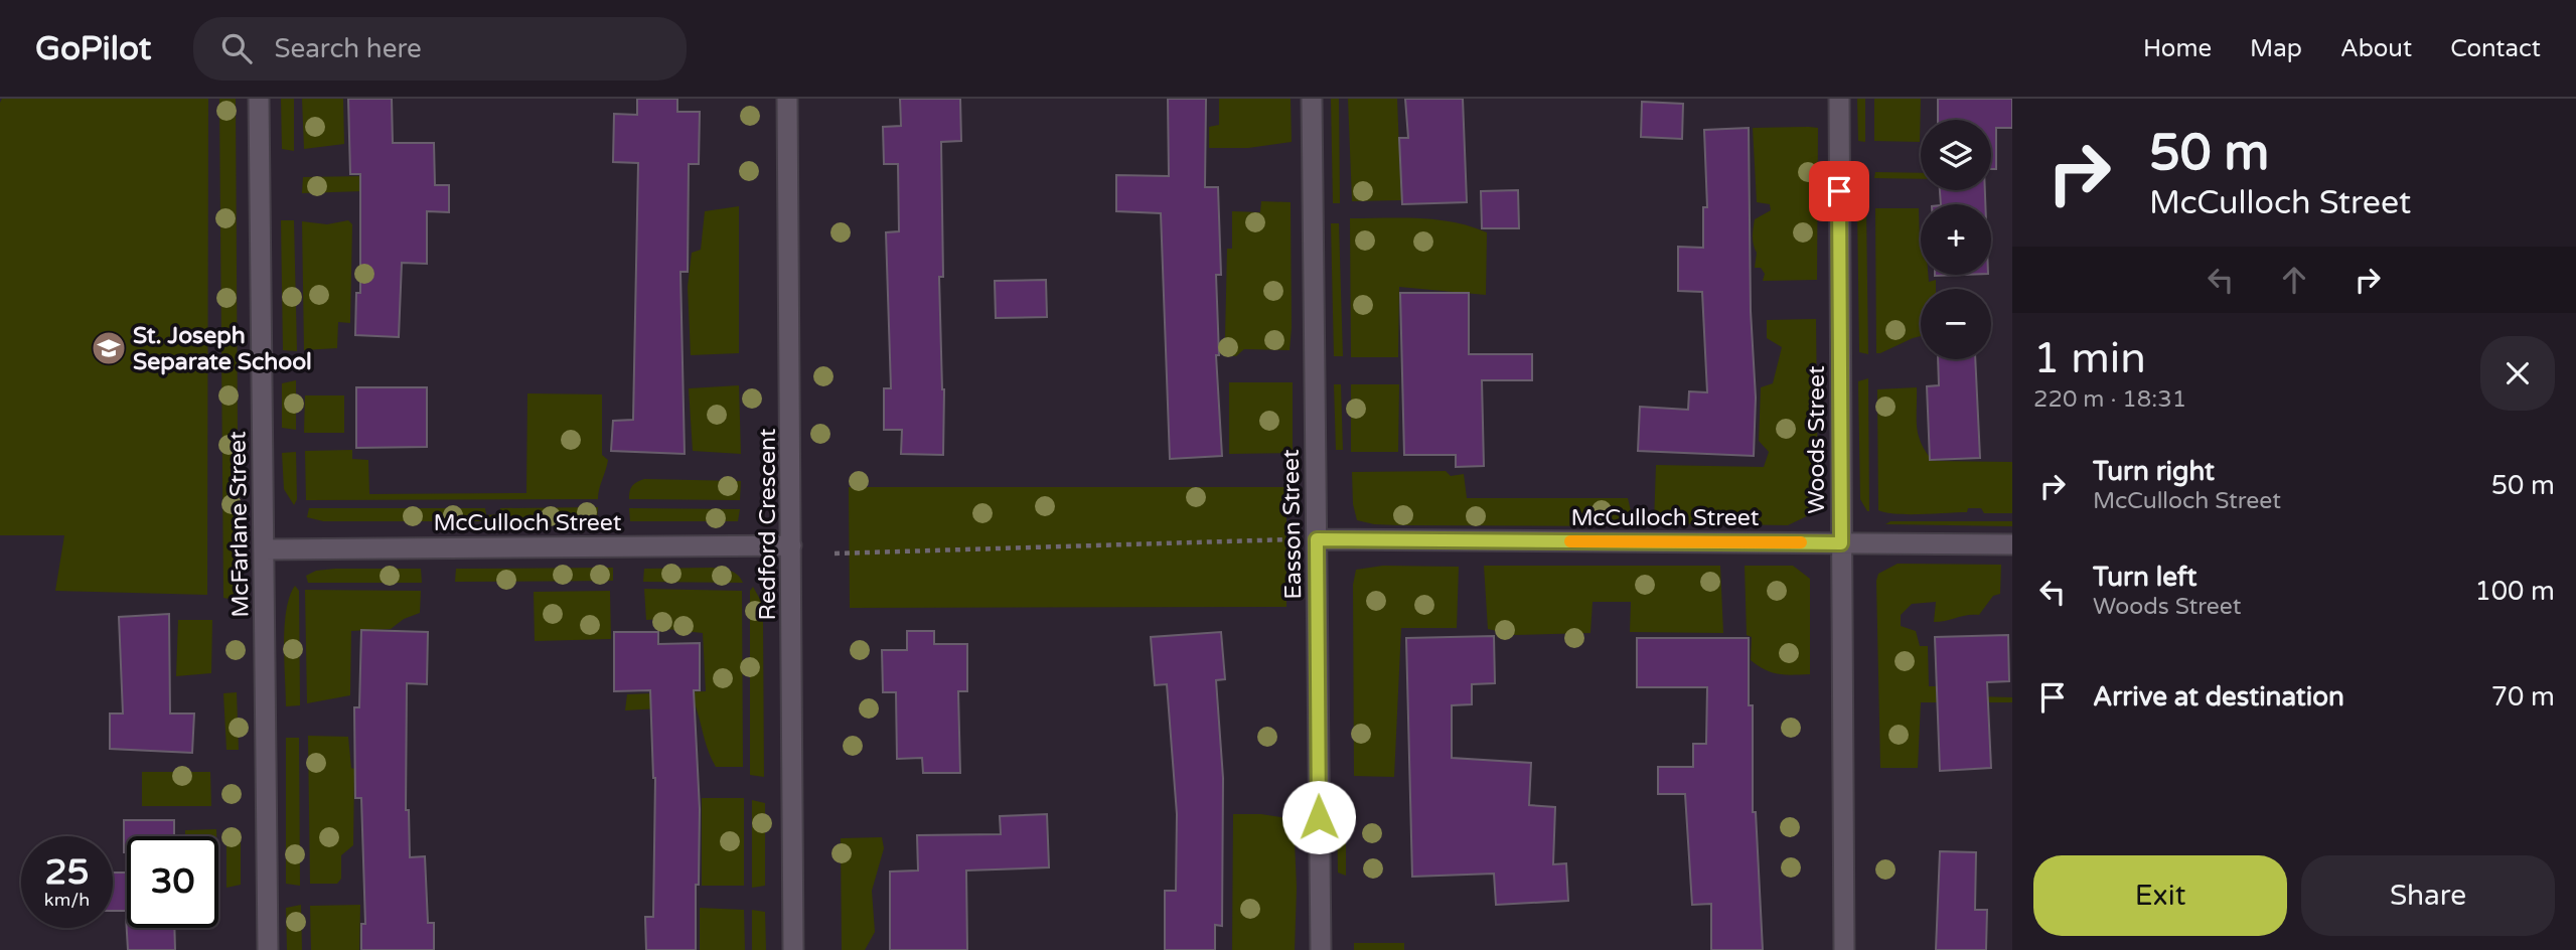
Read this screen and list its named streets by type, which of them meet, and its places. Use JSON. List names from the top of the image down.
{
  "streets": {
    "street": [
      "Woods Street",
      "McCulloch Street",
      "McFarlane Street",
      "Redford Crescent",
      "Easson Street"
    ]
  },
  "crossings": [
    ["Woods Street", "McCulloch Street"],
    ["McCulloch Street", "McFarlane Street"],
    ["McCulloch Street", "Redford Crescent"],
    ["McCulloch Street", "Easson Street"]
  ],
  "places": {
    "school or university": ["St. Joseph Separate School"]
  },
  "page": {
    "header": "GoPilot",
    "search": "Search here",
    "nav": [
      "Home",
      "Map",
      "About",
      "Contact"
    ],
    "turn": ["50 m", "McCulloch Street"],
    "map_buttons": ["+", "−"],
    "heading": ["1 min", "220 m · 18:31"],
    "list": [
      {
        "name": "Turn right",
        "note": "McCulloch Street",
        "value": "50 m"
      },
      {
        "name": "Turn left",
        "note": "Woods Street",
        "value": "100 m"
      },
      {
        "name": "Arrive at destination",
        "value": "70 m"
      }
    ],
    "speed": "25 km/h",
    "limit": "30",
    "buttons": ["Exit", "Share"]
  }
}
